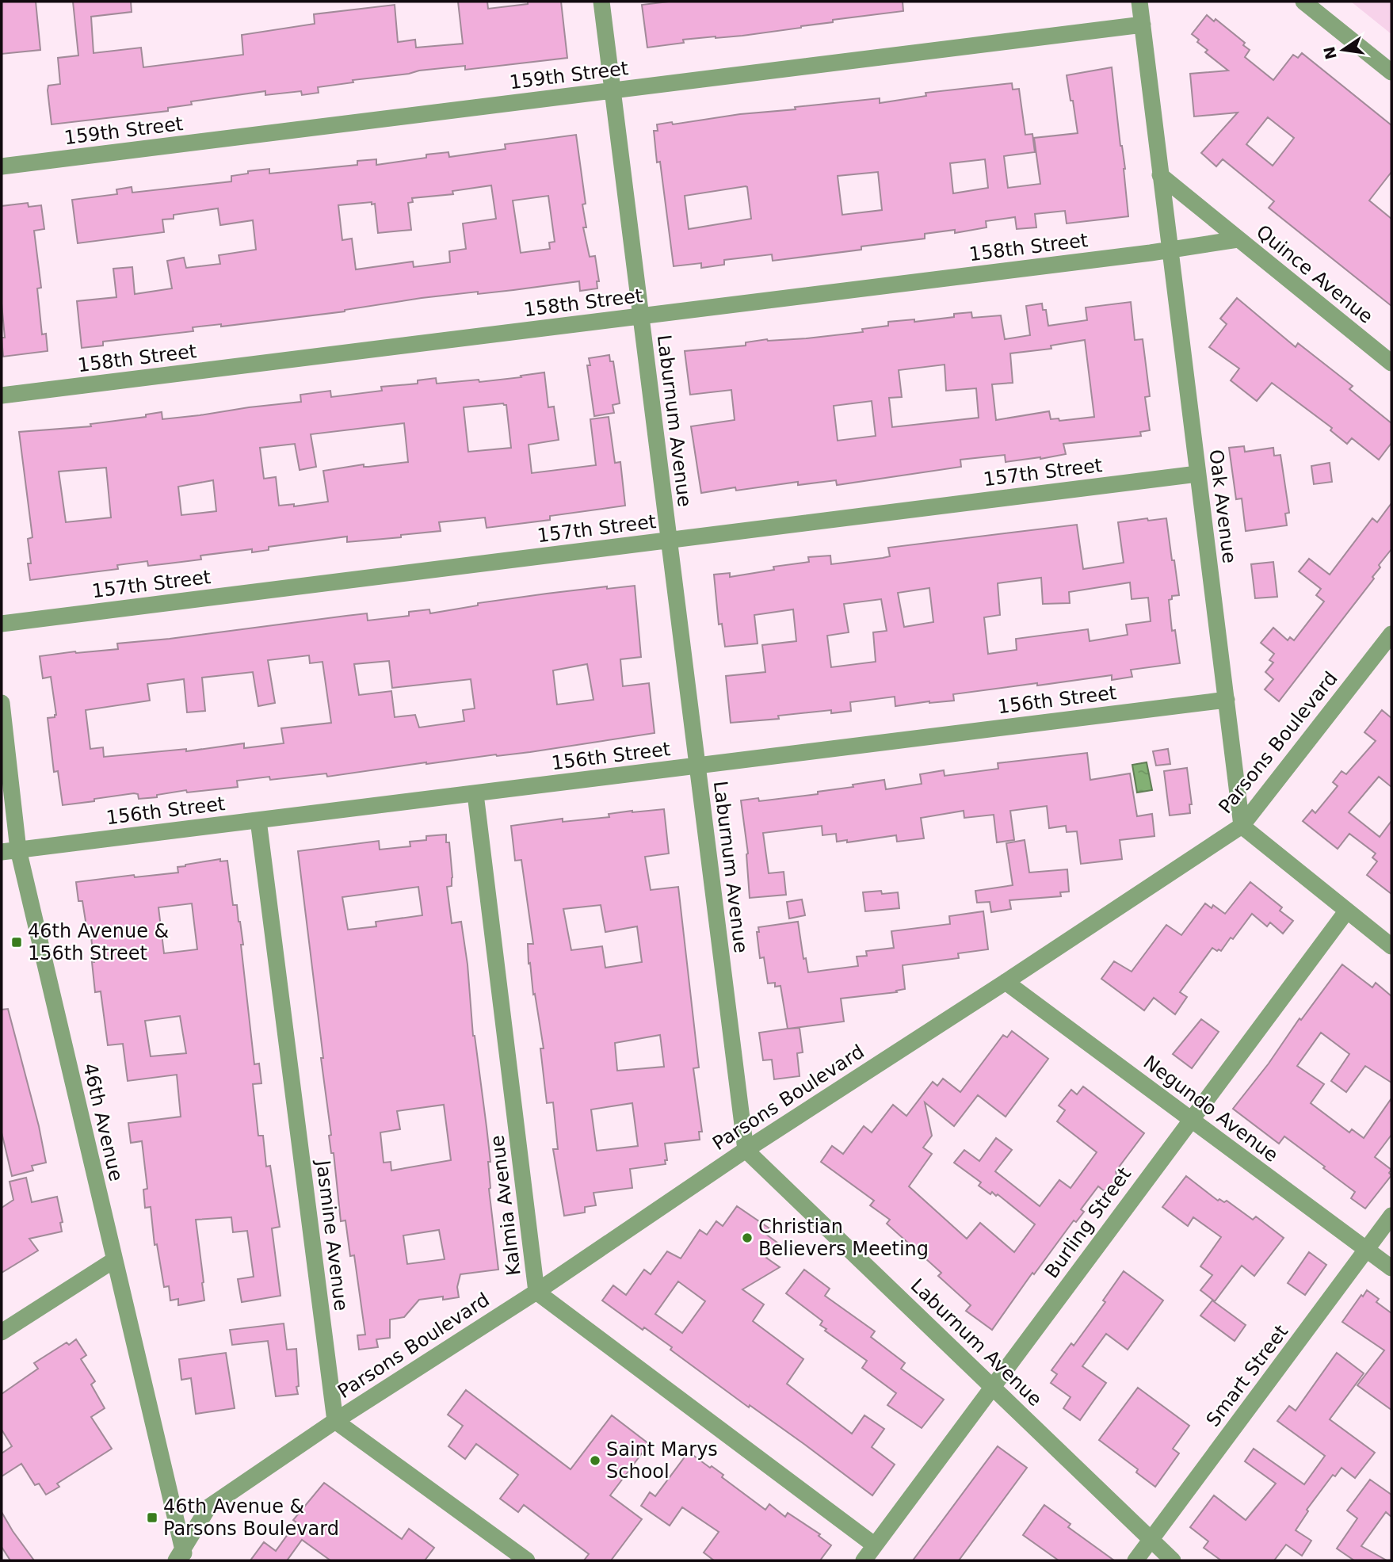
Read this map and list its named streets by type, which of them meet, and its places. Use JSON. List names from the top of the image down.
{
  "streets": {
    "street": [
      "159th Street",
      "158th Street",
      "Quince Avenue",
      "Laburnum Avenue",
      "157th Street",
      "Oak Avenue",
      "156th Street",
      "Parsons Boulevard",
      "Negundo Avenue",
      "46th Avenue",
      "Kalmia Avenue",
      "Burling Street",
      "Jasmine Avenue",
      "Smart Street"
    ]
  },
  "crossings": [
    ["159th Street", "Laburnum Avenue"],
    ["159th Street", "Oak Avenue"],
    ["158th Street", "Quince Avenue"],
    ["158th Street", "Laburnum Avenue"],
    ["158th Street", "Oak Avenue"],
    ["Quince Avenue", "Oak Avenue"],
    ["Laburnum Avenue", "157th Street"],
    ["Laburnum Avenue", "156th Street"],
    ["Laburnum Avenue", "Parsons Boulevard"],
    ["Laburnum Avenue", "Burling Street"],
    ["Laburnum Avenue", "Smart Street"],
    ["157th Street", "Oak Avenue"],
    ["Oak Avenue", "156th Street"],
    ["Oak Avenue", "Parsons Boulevard"],
    ["156th Street", "46th Avenue"],
    ["156th Street", "Kalmia Avenue"],
    ["156th Street", "Jasmine Avenue"],
    ["Parsons Boulevard", "Negundo Avenue"],
    ["Parsons Boulevard", "46th Avenue"],
    ["Parsons Boulevard", "Kalmia Avenue"],
    ["Parsons Boulevard", "Jasmine Avenue"],
    ["Negundo Avenue", "Burling Street"],
    ["Negundo Avenue", "Smart Street"],
    ["Kalmia Avenue", "Burling Street"]
  ],
  "places": {
    "transit": ["46th Avenue & 156th Street", "46th Avenue & Parsons Boulevard"],
    "other": ["Christian Believers Meeting", "Saint Marys School"]
  },
  "north": "left"
}
